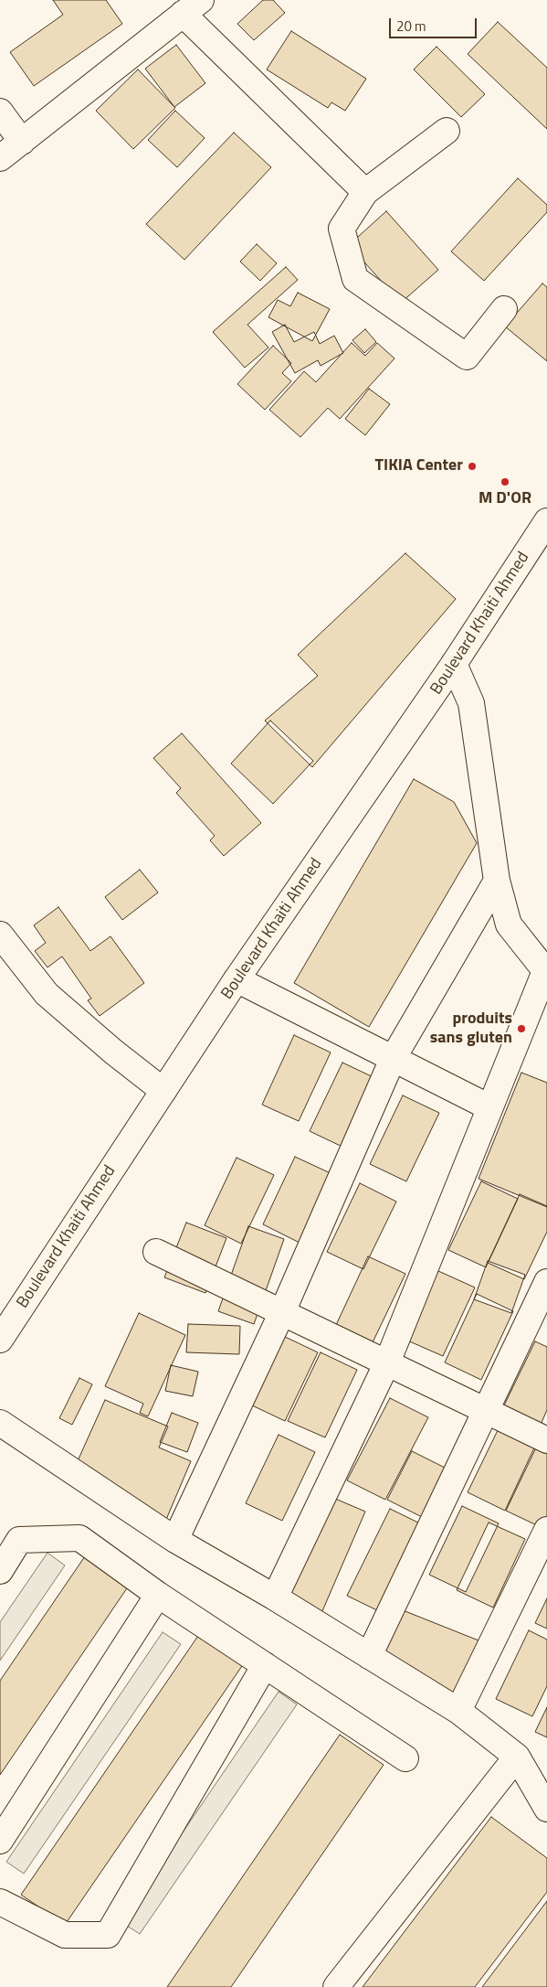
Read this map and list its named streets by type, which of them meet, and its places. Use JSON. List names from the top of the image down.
{
  "streets": {
    "main road": ["Boulevard Khaiti Ahmed"]
  },
  "places": ["TIKIA Center", "M D'OR", "produits sans gluten"],
  "scale_bar": "20 m"
}
